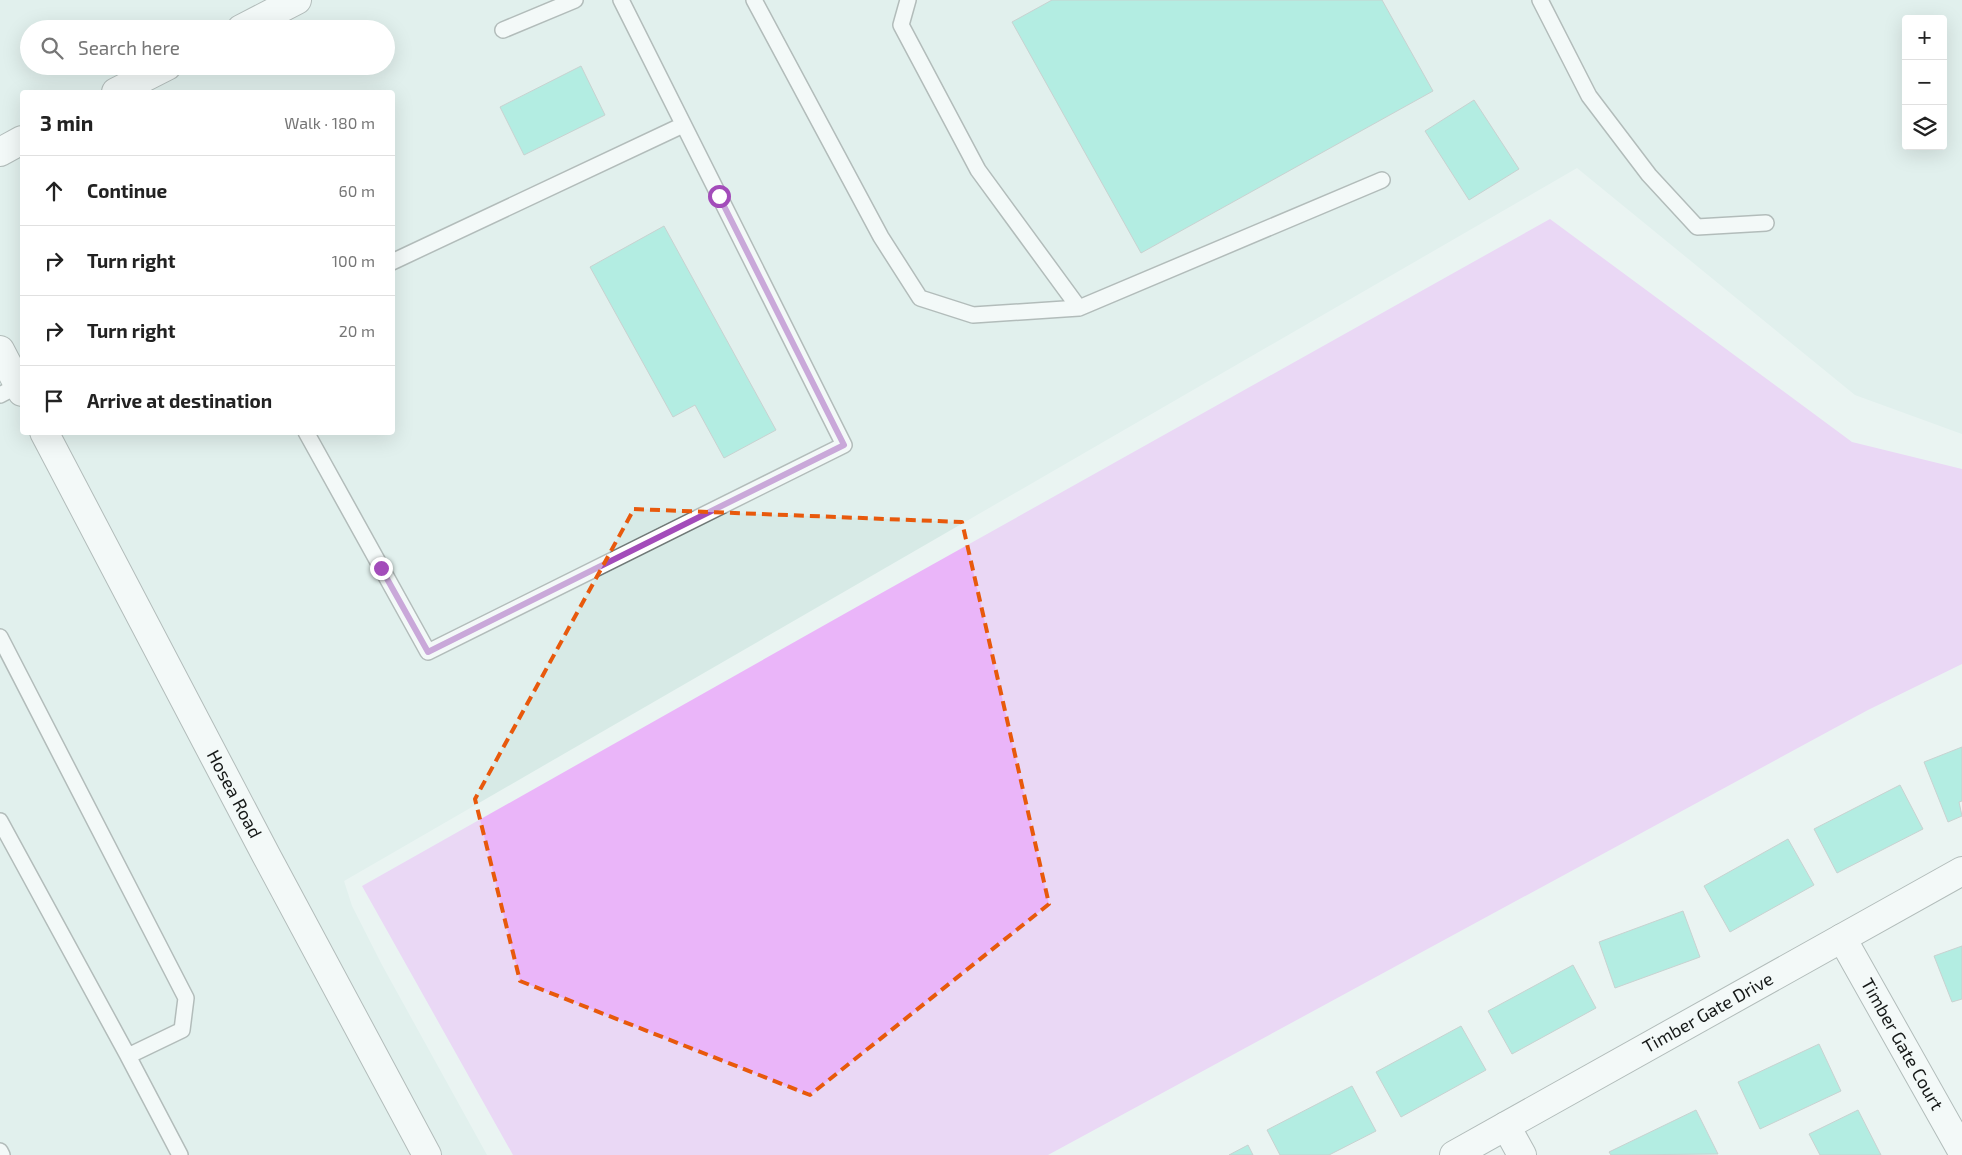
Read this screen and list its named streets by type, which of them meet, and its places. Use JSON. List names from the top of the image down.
{
  "streets": {
    "street": ["Hosea Road", "Timber Gate Drive", "Timber Gate Court"]
  },
  "crossings": [
    ["Timber Gate Drive", "Timber Gate Court"]
  ],
  "page": {
    "map_buttons": ["+", "−"],
    "search": "Search here",
    "heading": ["3 min", "Walk · 180 m"],
    "list": [
      ["Continue", "60 m"],
      ["Turn right", "100 m"],
      ["Turn right", "20 m"],
      "Arrive at destination"
    ]
  }
}
